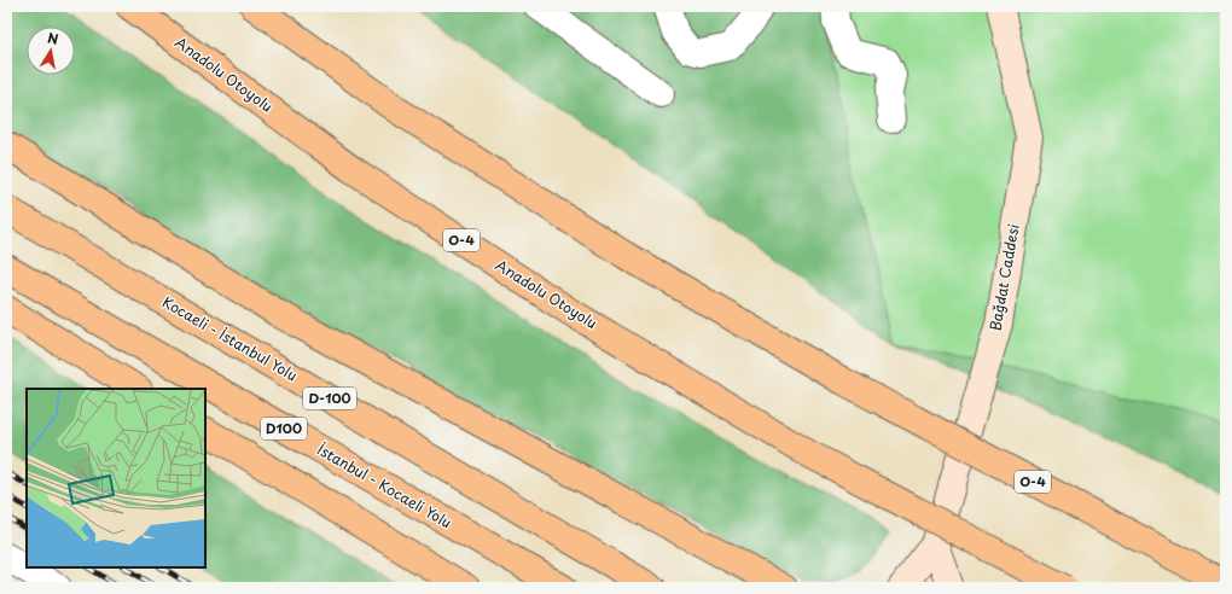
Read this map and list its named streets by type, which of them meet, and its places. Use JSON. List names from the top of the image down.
{
  "streets": {
    "highway": [
      "Anadolu Otoyolu",
      "O-4",
      "Kocaeli - İstanbul Yolu",
      "D-100",
      "D100",
      "İstanbul - Kocaeli Yolu"
    ],
    "main road": ["Bağdat Caddesi"]
  },
  "north": "top"
}
